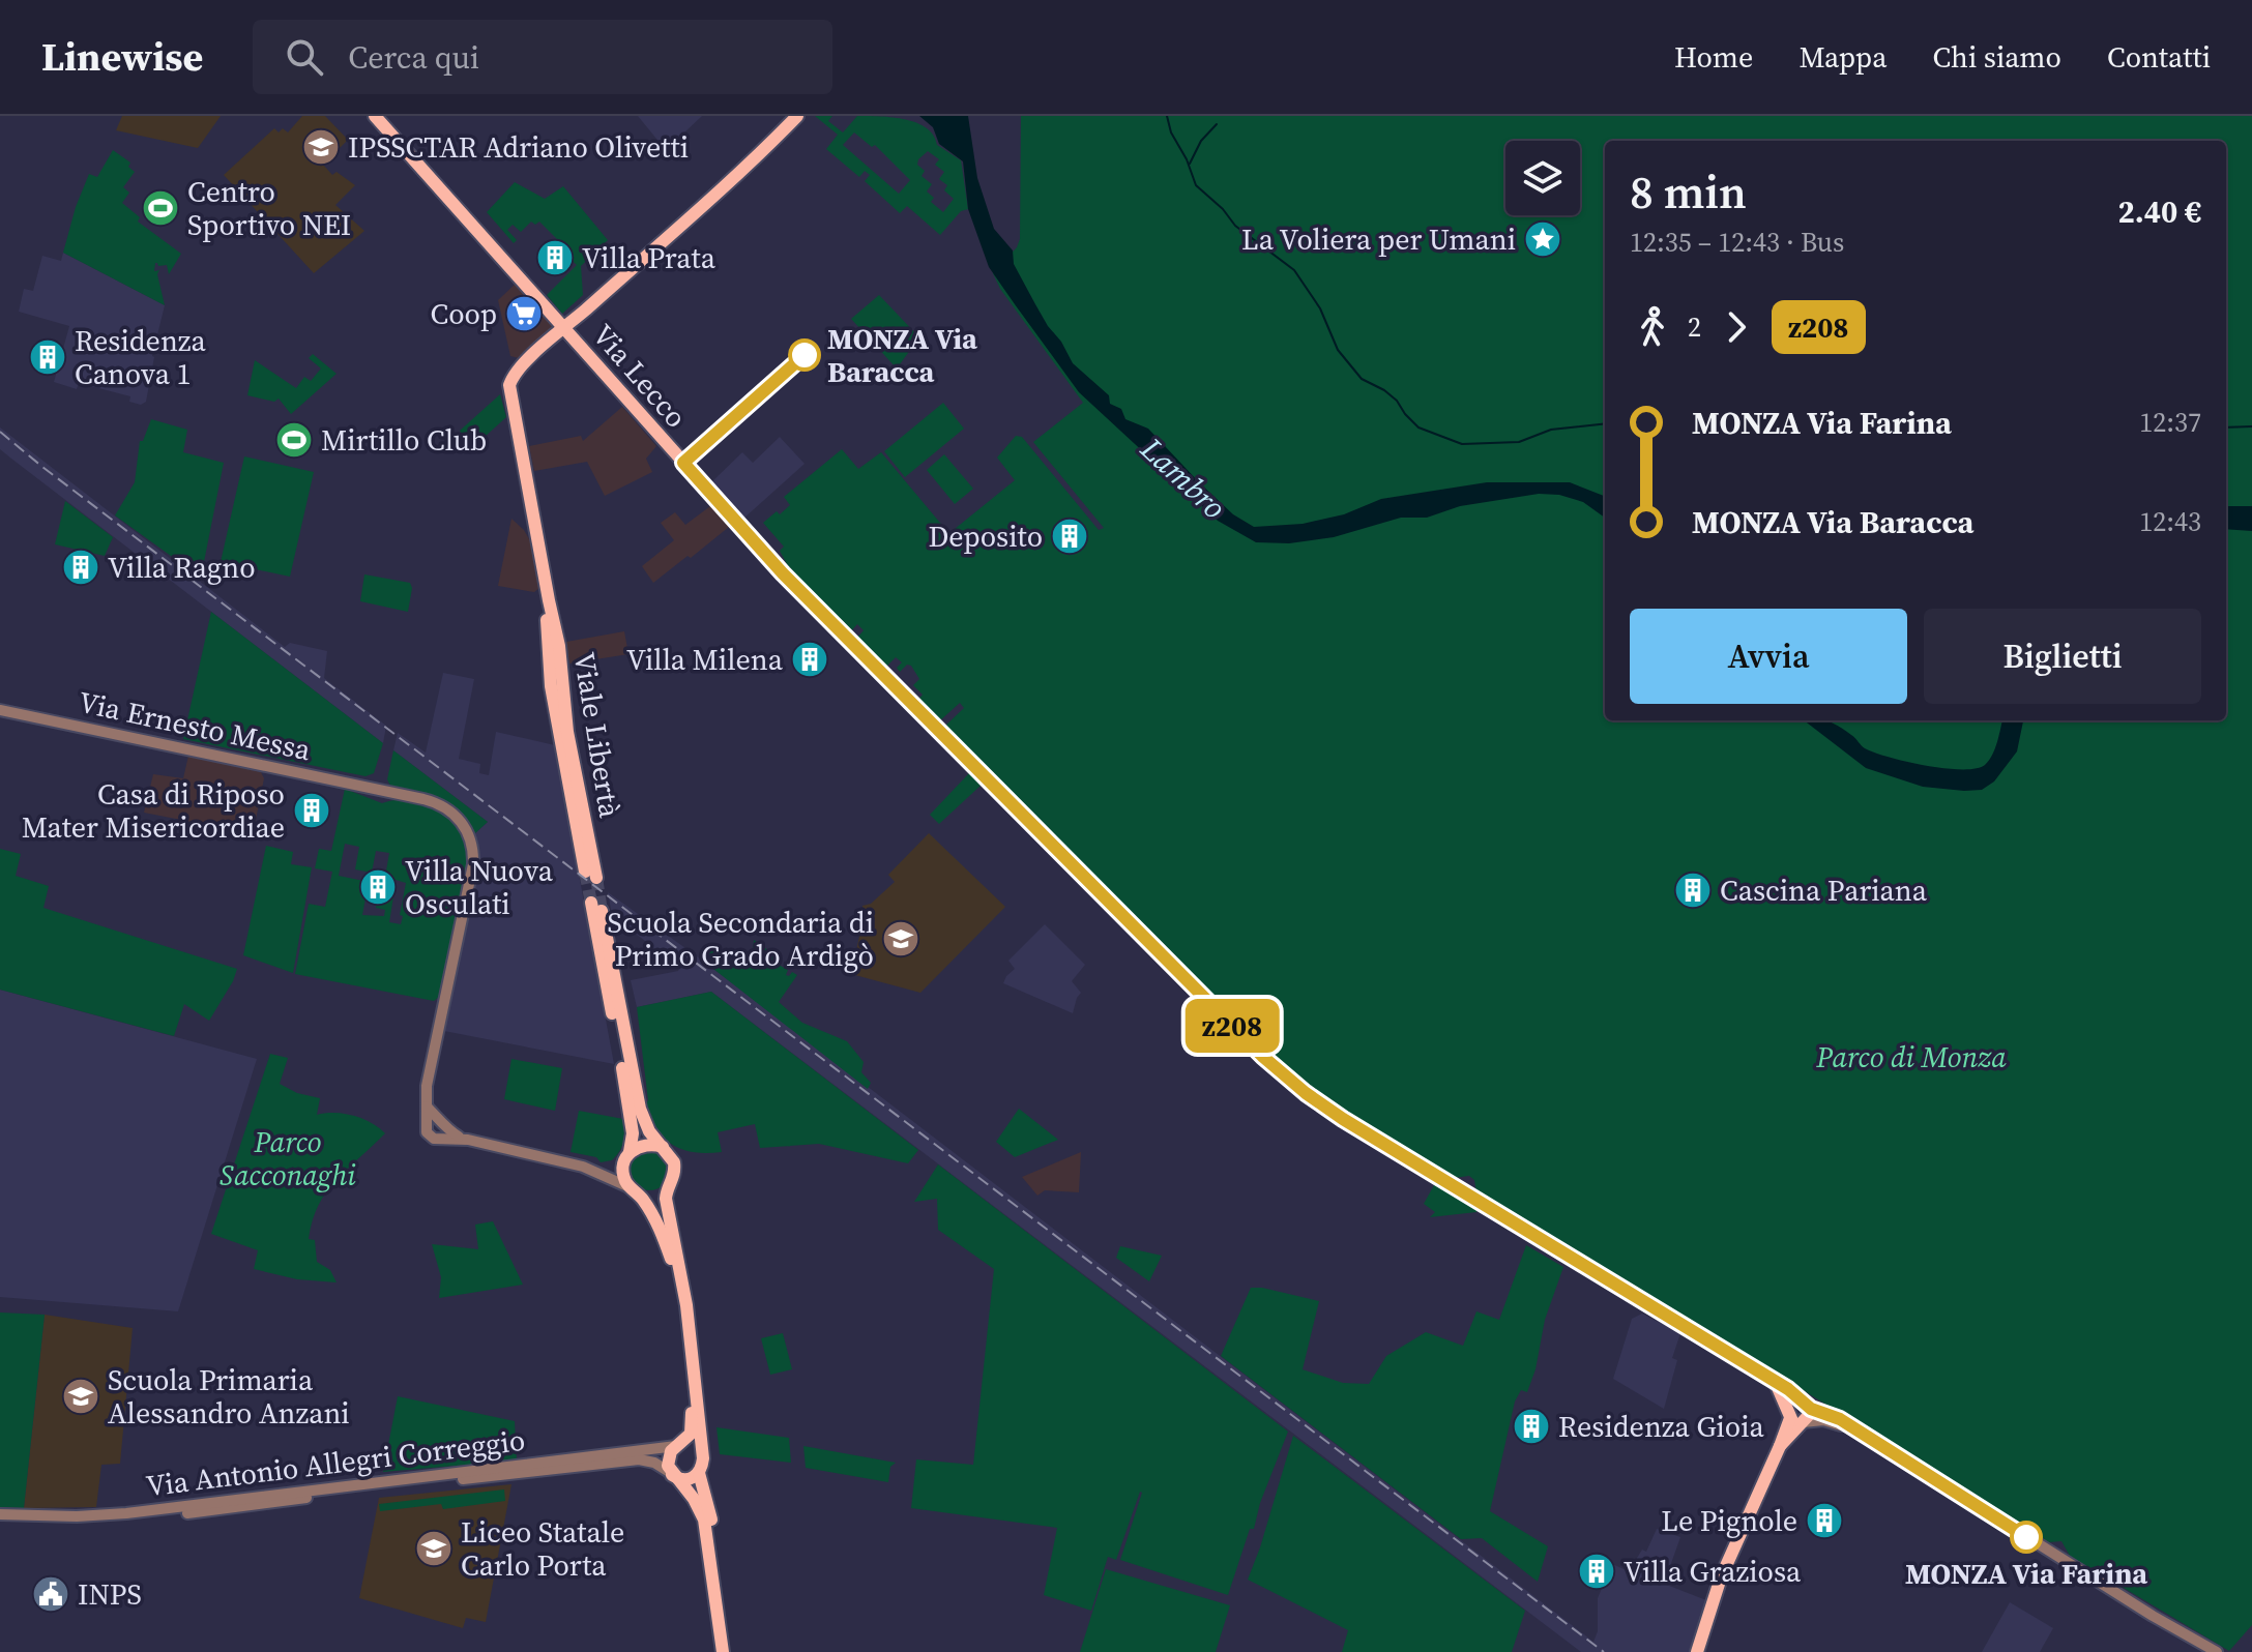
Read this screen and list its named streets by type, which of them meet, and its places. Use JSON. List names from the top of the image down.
{
  "streets": {
    "main road": ["Via Lecco", "Viale Libertà"],
    "street": ["Via Ernesto Messa", "Via Antonio Allegri Correggio"]
  },
  "crossings": [
    ["Via Lecco", "Viale Libertà"]
  ],
  "water": ["Lambro"],
  "parks": ["Parco di Monza", "Parco Sacconaghi"],
  "places": {
    "school or university": [
      "IPSSCTAR Adriano Olivetti",
      "Scuola Secondaria di Primo Grado Ardigò",
      "Scuola Primaria Alessandro Anzani",
      "Liceo Statale Carlo Porta"
    ],
    "sports": ["Centro Sportivo NEI", "Mirtillo Club"],
    "place": ["La Voliera per Umani"],
    "building": [
      "Villa Prata",
      "Residenza Canova 1",
      "Deposito",
      "Villa Ragno",
      "Villa Milena",
      "Casa di Riposo Mater Misericordiae",
      "Villa Nuova Osculati",
      "Cascina Pariana",
      "Residenza Gioia",
      "Le Pignole",
      "Villa Graziosa"
    ],
    "supermarket": ["Coop"],
    "other": ["MONZA Via Baracca", "MONZA Via Farina"],
    "public building": ["INPS"]
  },
  "lines": ["bus line z208"],
  "page": {
    "header": "Linewise",
    "search": "Cerca qui",
    "nav": [
      "Home",
      "Mappa",
      "Chi siamo",
      "Contatti"
    ],
    "on_map": "z208",
    "heading": ["8 min", "12:35 – 12:43 · Bus", "2.40 €"],
    "legs": ["2", "z208"],
    "list": [
      {
        "name": "MONZA Via Farina",
        "value": "12:37"
      },
      {
        "name": "MONZA Via Baracca",
        "value": "12:43"
      }
    ],
    "buttons": ["Avvia", "Biglietti"]
  }
}
